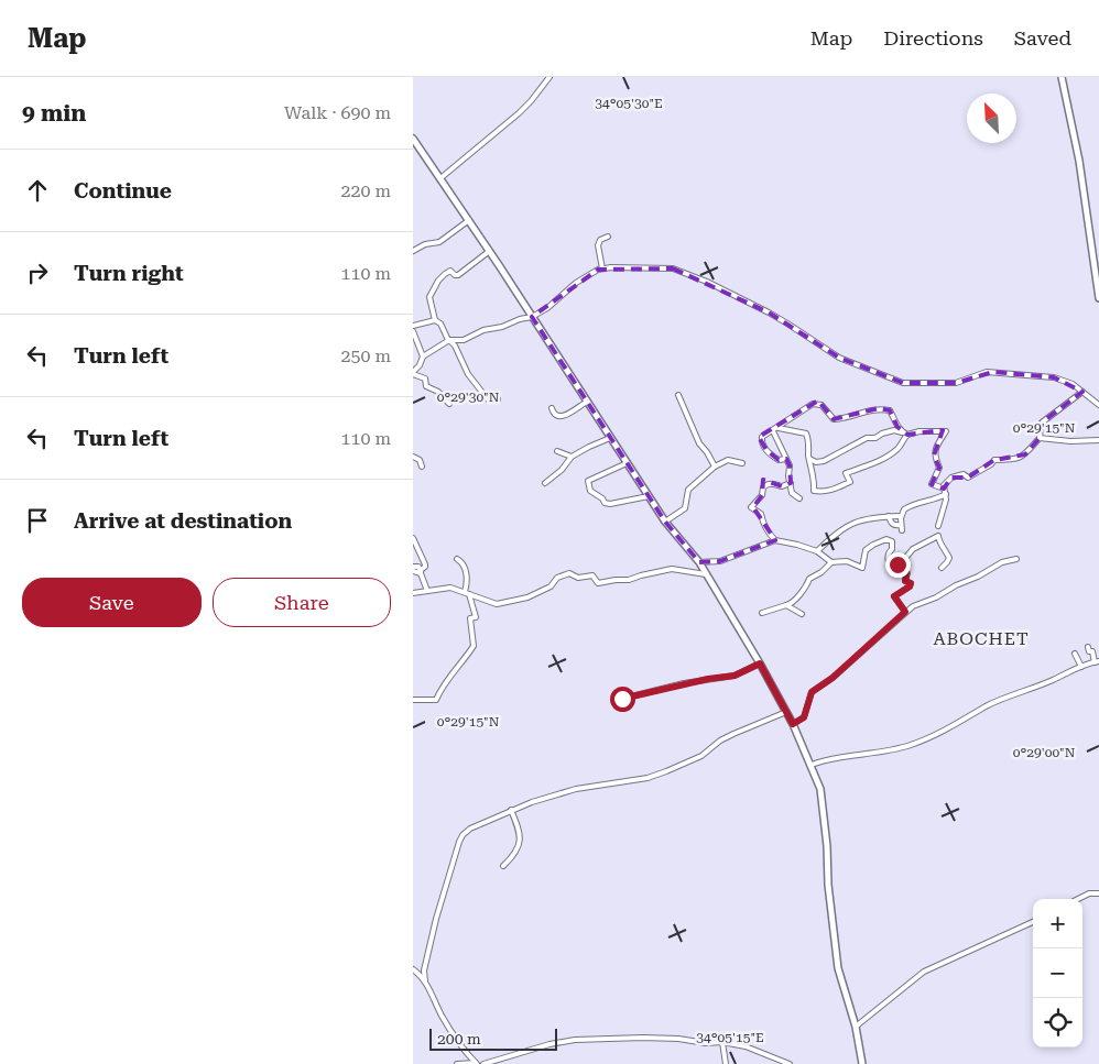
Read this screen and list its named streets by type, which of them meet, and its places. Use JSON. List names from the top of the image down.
{
  "districts": ["ABOCHET"],
  "scale_bar": "200 m",
  "north": "top left",
  "page": {
    "header": "Map",
    "nav": ["Map", "Directions", "Saved"],
    "heading": ["9 min", "Walk · 690 m"],
    "list": [
      ["Continue", "220 m"],
      ["Turn right", "110 m"],
      ["Turn left", "250 m"],
      ["Turn left", "110 m"],
      "Arrive at destination"
    ],
    "buttons": ["Save", "Share"],
    "map_buttons": ["+", "−"],
    "scale": "200 m"
  },
  "coordinates": [
    "34°05'30\"E",
    "0°29'30\"N",
    "0°29'15\"N",
    "0°29'00\"N",
    "34°05'15\"E"
  ]
}
